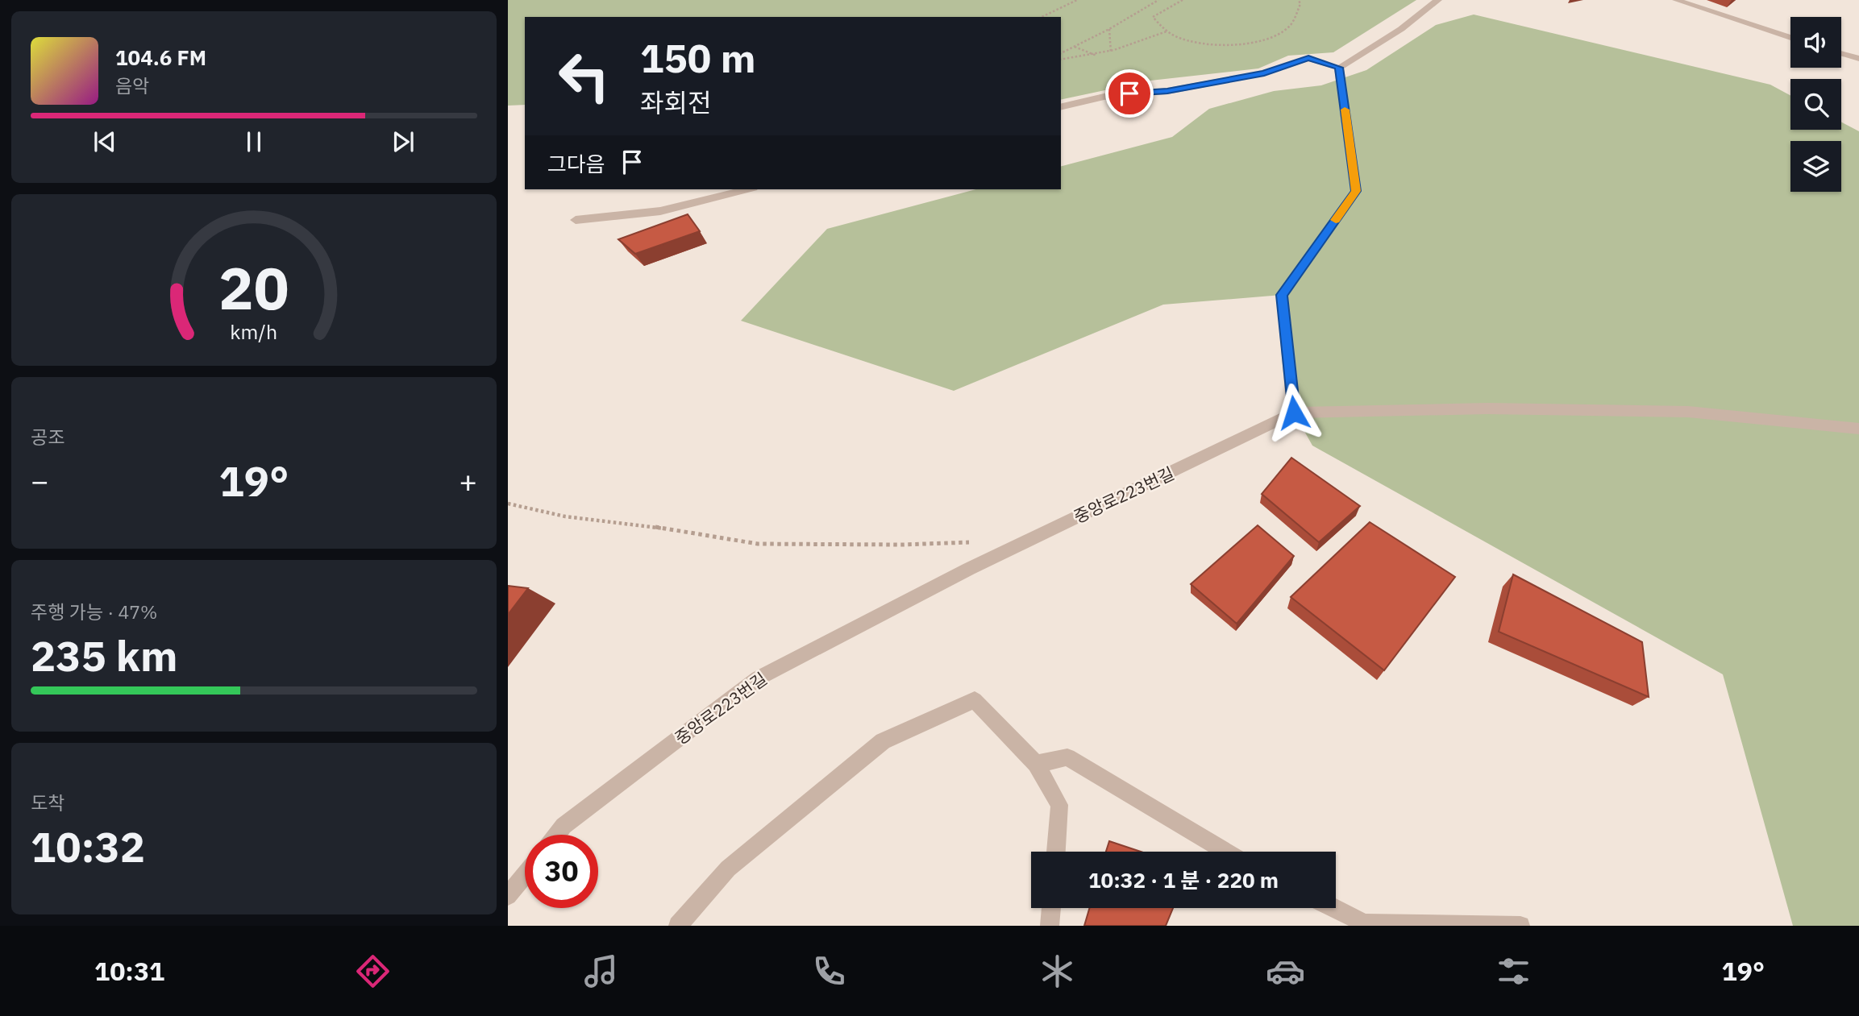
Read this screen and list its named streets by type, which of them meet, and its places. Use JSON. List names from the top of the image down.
{
  "streets": {
    "street": ["중앙로223번길"]
  },
  "page": {
    "turn": ["150 m", "좌회전"],
    "song": ["104.6 FM", "음악"],
    "then": "그다음",
    "tile": [
      "공조",
      ["주행 가능 · 47%", "235 km"],
      ["도착", "10:32"]
    ],
    "heat": ["−", "19°", "+"],
    "limit": "30",
    "trip": "10:32 · 1 분 · 220 m",
    "tabs": ["10:31", "19°"],
    "gauge": ["20", "km/h"]
  }
}
